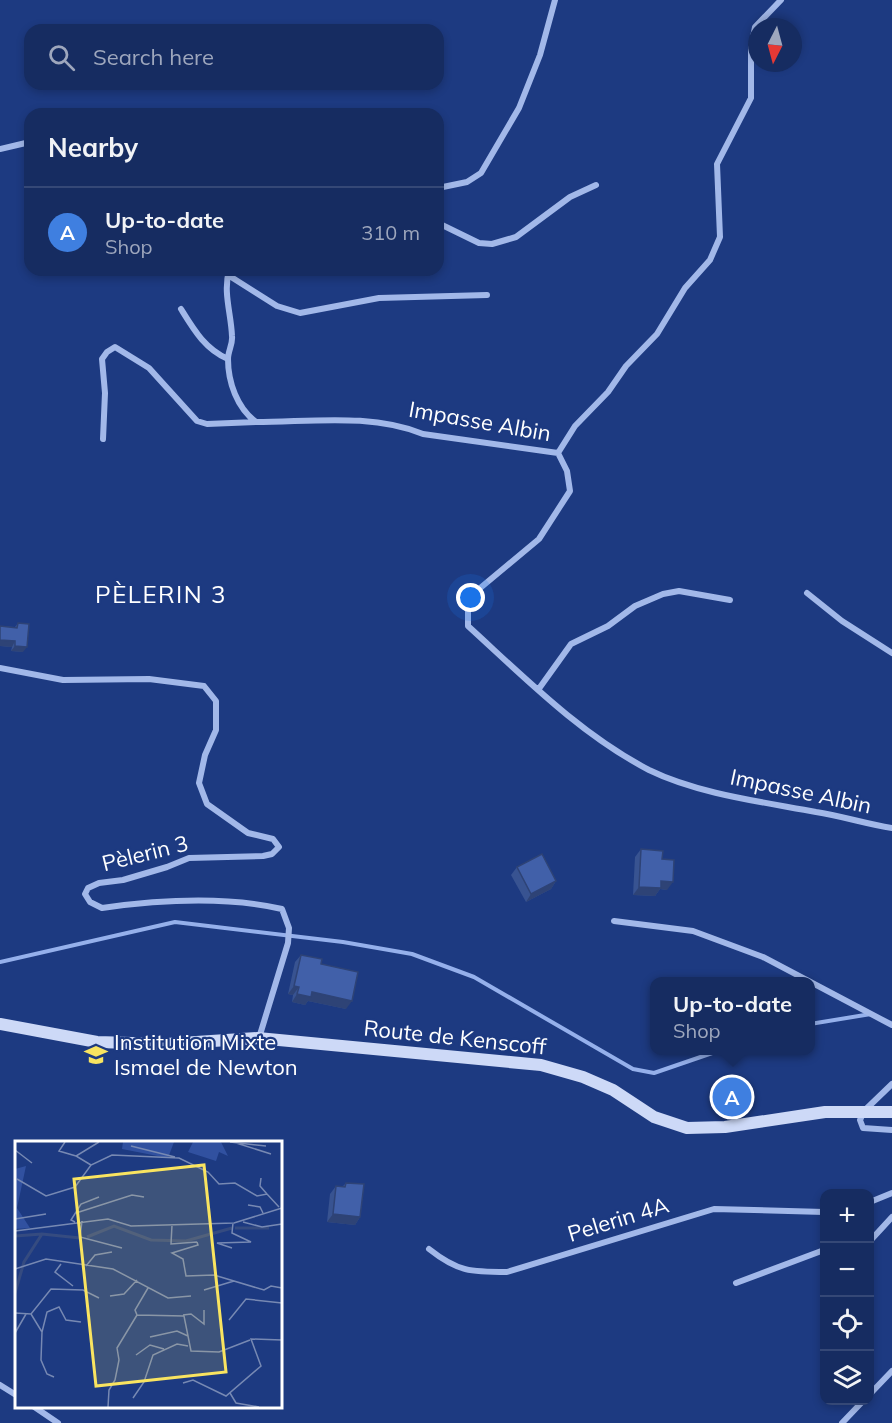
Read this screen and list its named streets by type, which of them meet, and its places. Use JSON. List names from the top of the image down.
{
  "streets": {
    "main road": ["Route de Kenscoff"],
    "street": ["Impasse Albin", "Pèlerin 3", "Pelerin 4A"]
  },
  "crossings": [
    ["Pèlerin 3", "Route de Kenscoff"]
  ],
  "districts": ["PÈLERIN 3"],
  "places": {
    "school or university": ["Institution Mixte Ismael de Newton"]
  },
  "north": "bottom",
  "page": {
    "search": "Search here",
    "heading": "Nearby",
    "list": [
      {
        "mark": "A",
        "name": "Up-to-date",
        "note": "Shop",
        "value": "310 m"
      }
    ],
    "popup": ["Up-to-date", "Shop"],
    "pins": "A",
    "map_buttons": ["+", "−"]
  }
}
